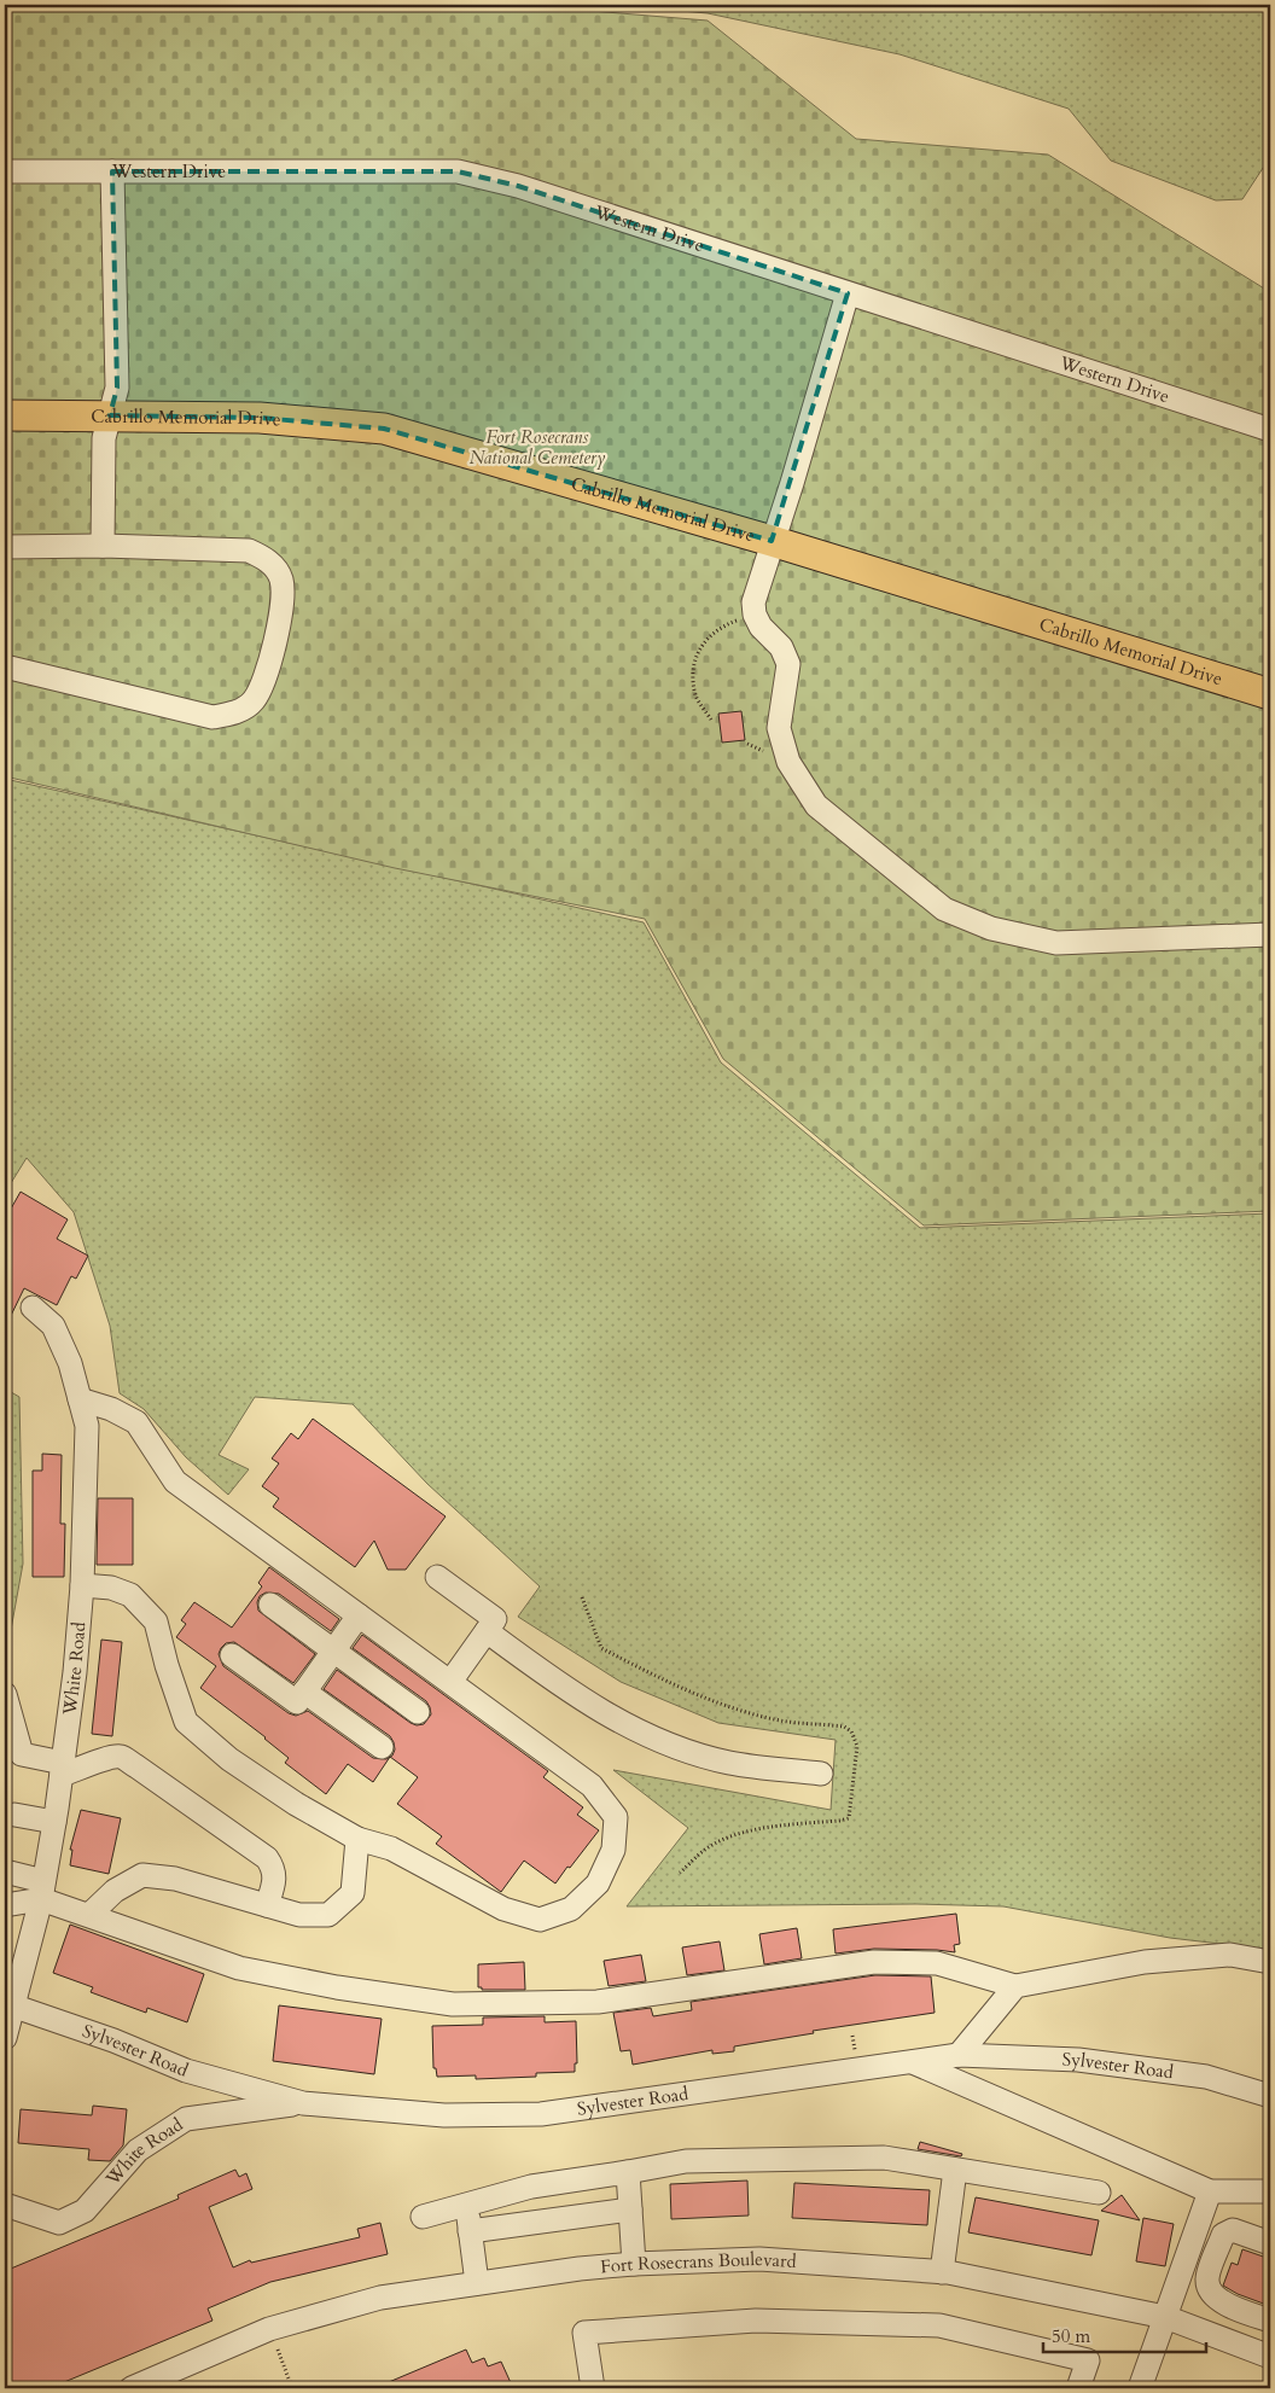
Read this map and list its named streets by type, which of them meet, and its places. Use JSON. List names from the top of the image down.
{
  "streets": {
    "main road": ["Cabrillo Memorial Drive"],
    "street": [
      "Western Drive",
      "White Road",
      "Sylvester Road",
      "Fort Rosecrans Boulevard"
    ]
  },
  "crossings": [
    ["White Road", "Sylvester Road"]
  ],
  "parks": ["Fort Rosecrans National Cemetery"],
  "scale_bar": "50 m"
}
